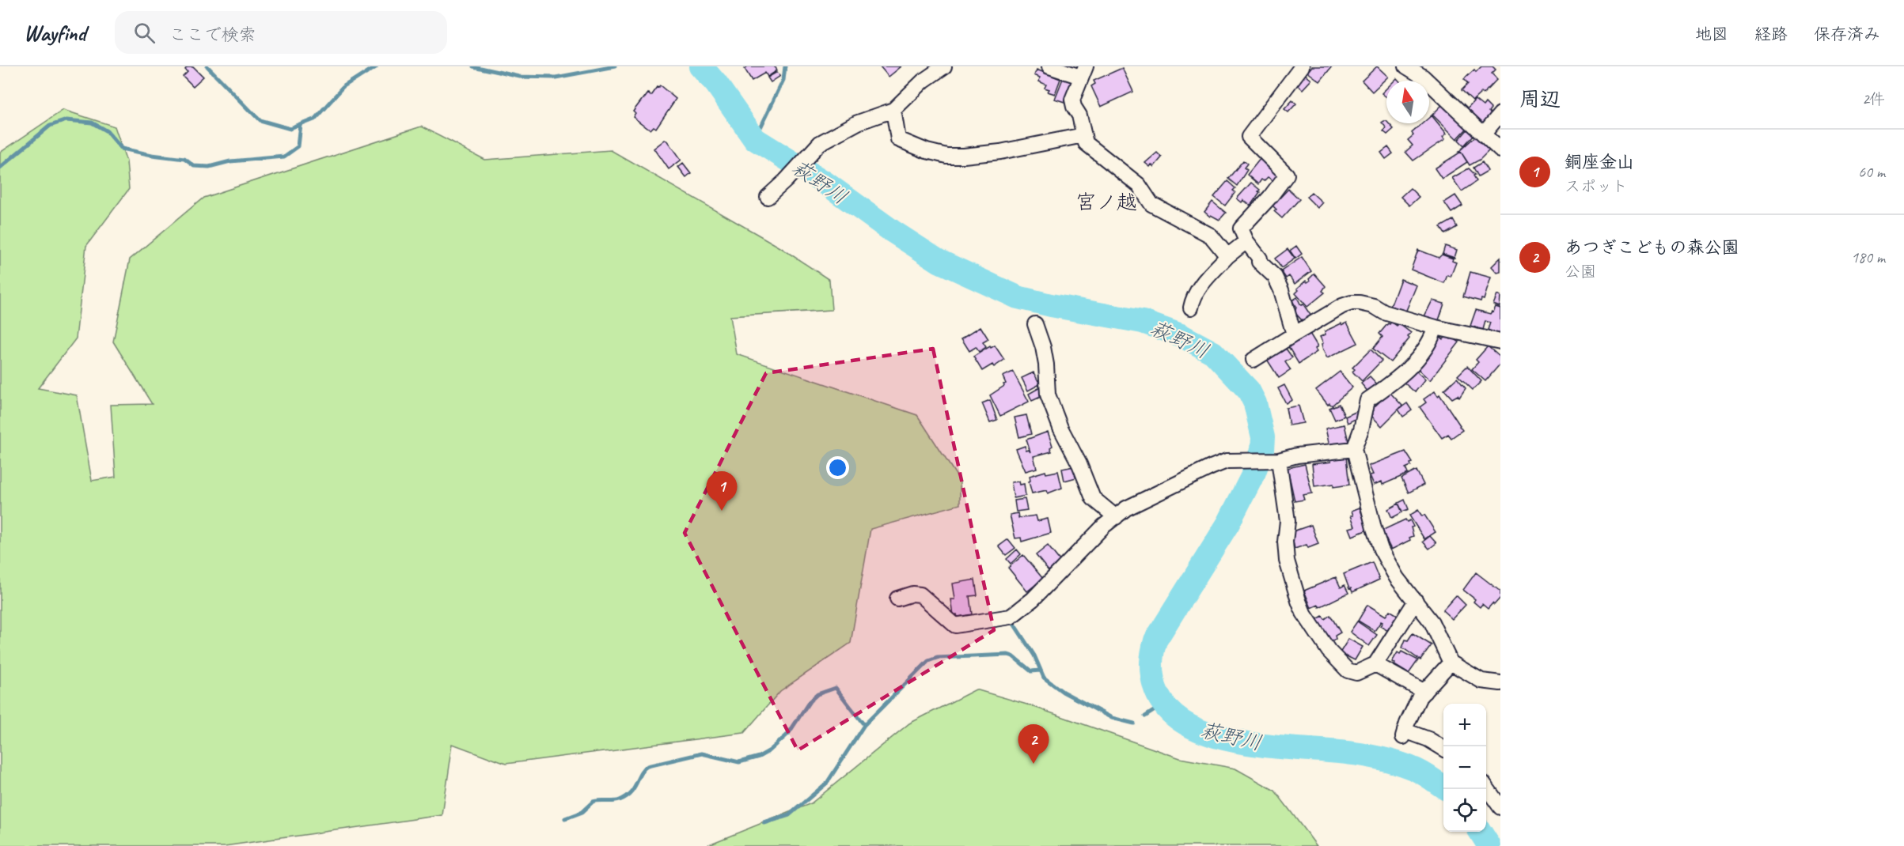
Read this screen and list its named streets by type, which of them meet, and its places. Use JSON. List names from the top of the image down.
{
  "districts": ["宮ノ越"],
  "water": ["萩野川"],
  "north": "top",
  "page": {
    "header": "Wayfind",
    "search": "ここで検索",
    "nav": ["地図", "経路", "保存済み"],
    "heading": ["周辺", "2件"],
    "list": [
      {
        "mark": "1",
        "name": "銅座金山",
        "note": "スポット",
        "value": "60 m"
      },
      {
        "mark": "2",
        "name": "あつぎこどもの森公園",
        "note": "公園",
        "value": "180 m"
      }
    ],
    "pins": ["1", "2"],
    "map_buttons": ["+", "−"]
  }
}
